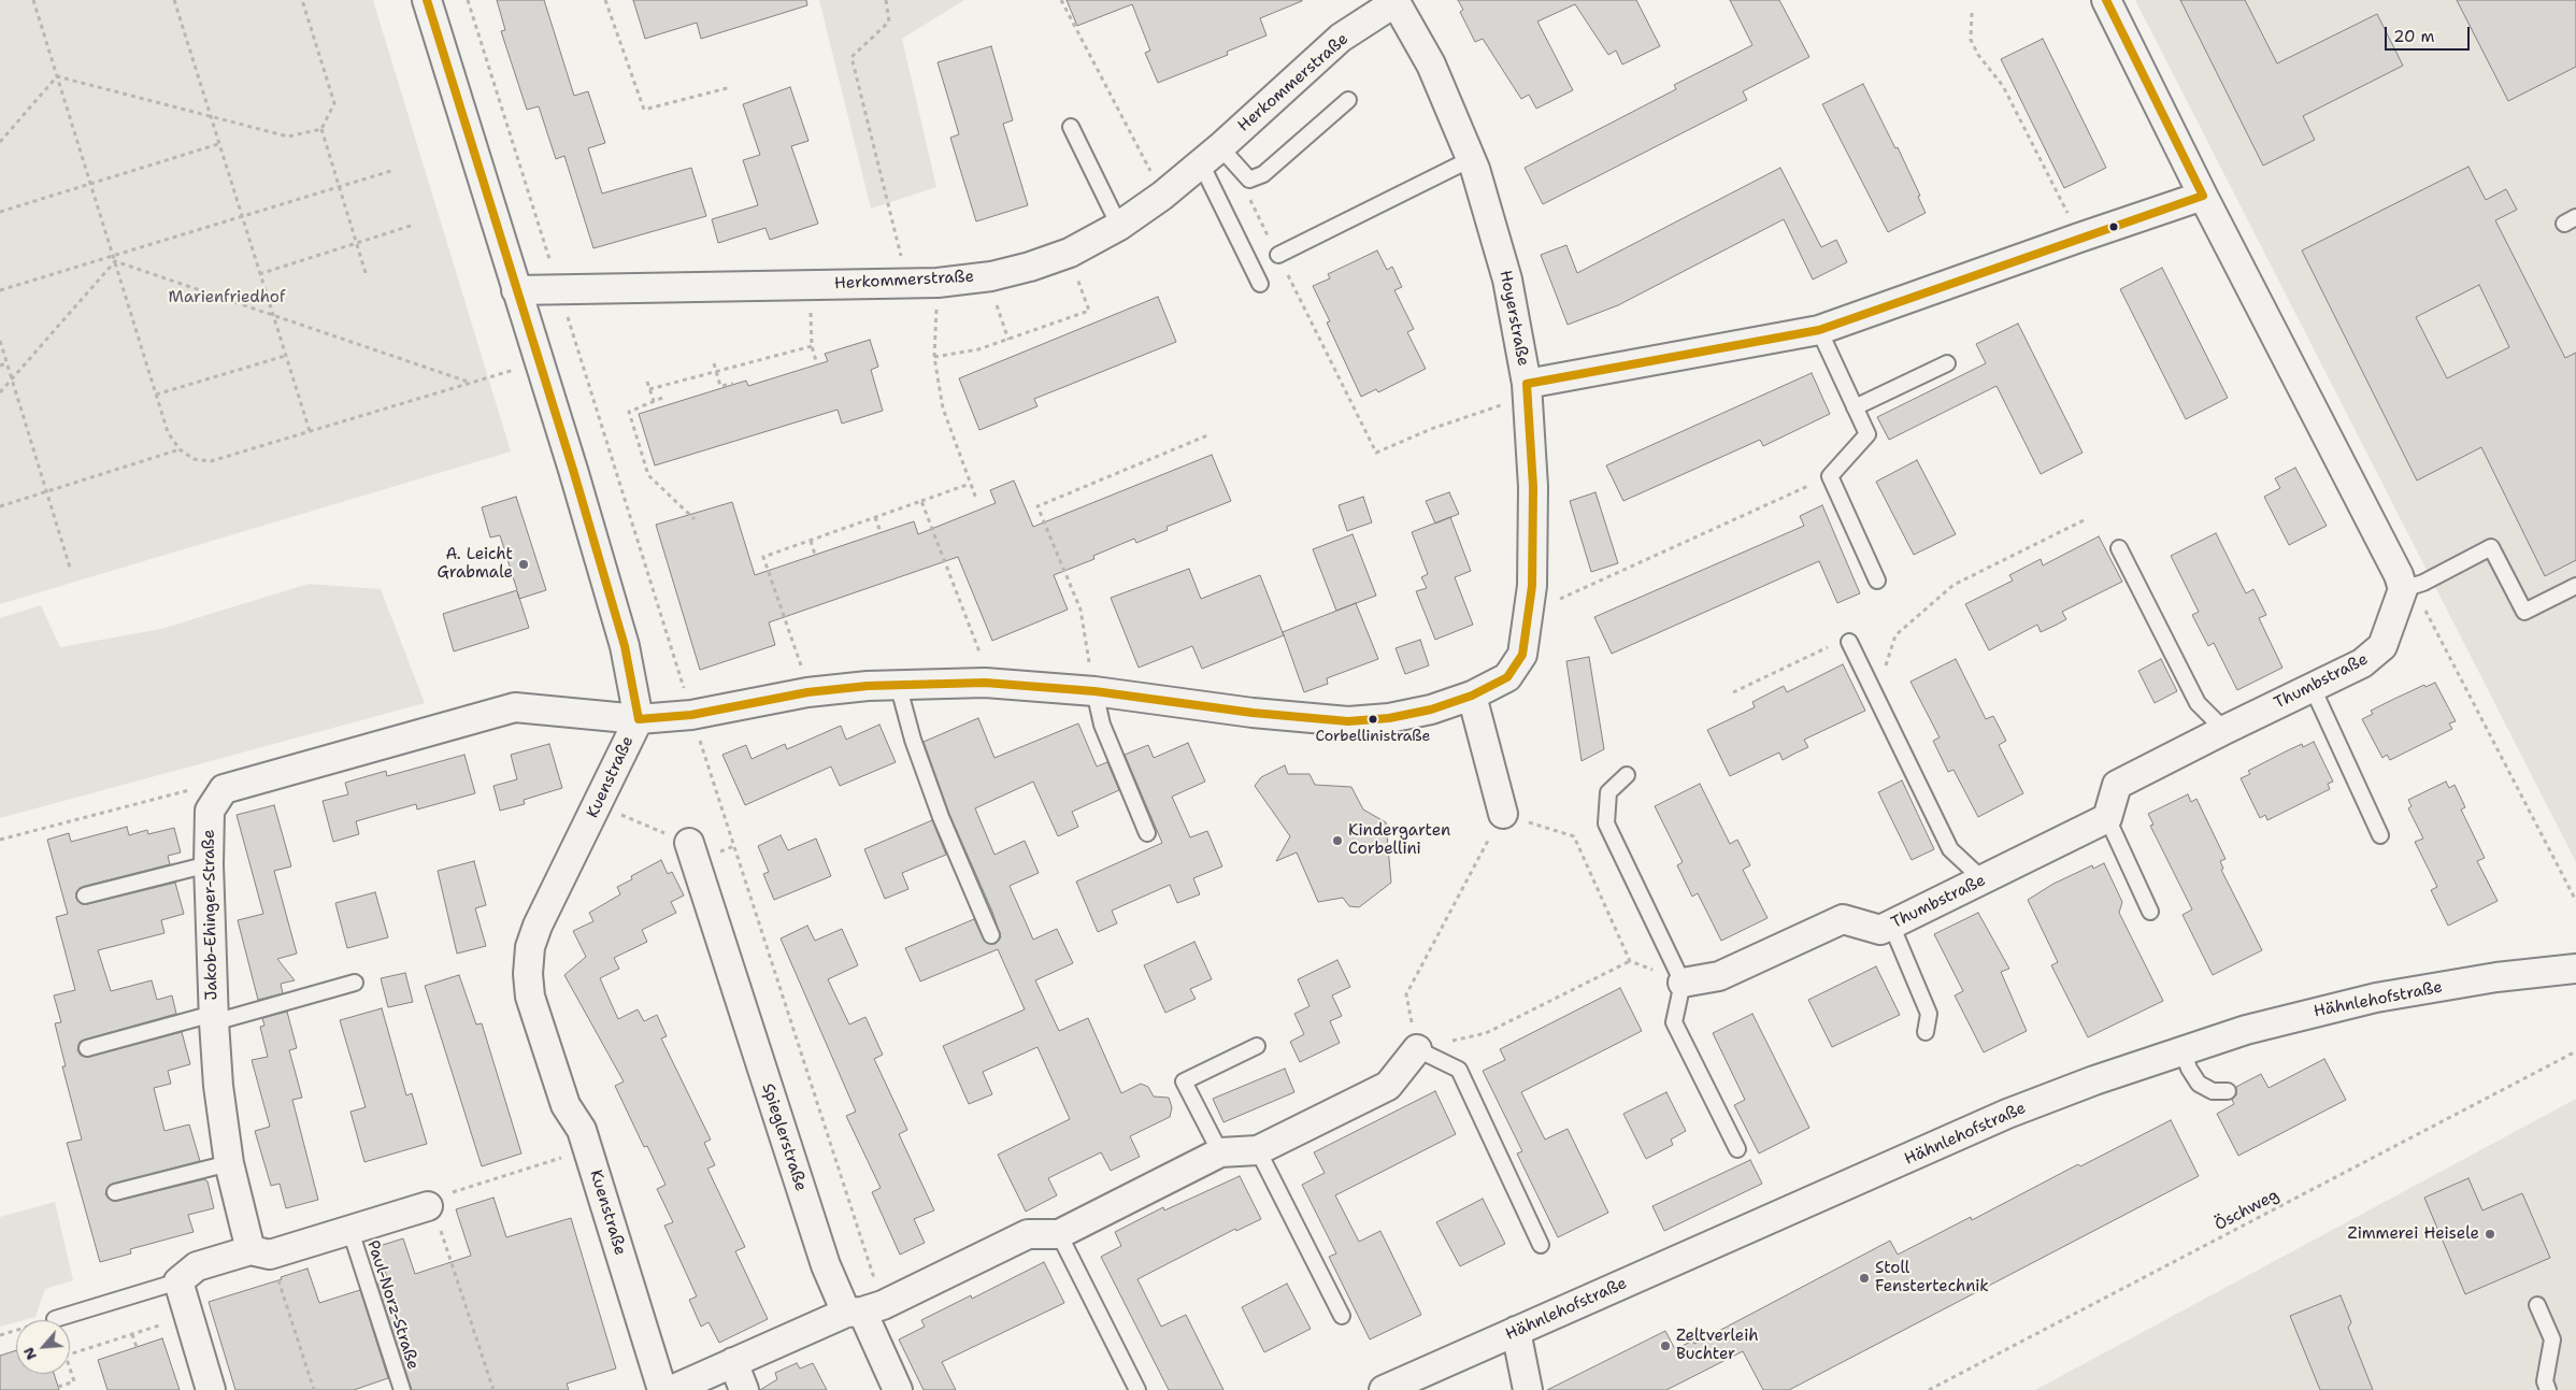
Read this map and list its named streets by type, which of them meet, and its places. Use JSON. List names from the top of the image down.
{
  "streets": {
    "street": [
      "Herkommerstraße",
      "Hoyerstraße",
      "Thumbstraße",
      "Kuenstraße",
      "Jakob-Ehinger-Straße",
      "Hähnlehofstraße",
      "Spieglerstraße"
    ],
    "lane": ["Paul-Norz-Straße"],
    "path": ["Öschweg"]
  },
  "crossings": [
    ["Herkommerstraße", "Hoyerstraße"],
    ["Herkommerstraße", "Kuenstraße"]
  ],
  "parks": ["Marienfriedhof"],
  "places": [
    "A. Leicht Grabmale",
    "Corbellinistraße",
    "Kindergarten Corbellini",
    "Zimmerei Heisele",
    "Stoll Fenstertechnik",
    "Zeltverleih Buchter"
  ],
  "scale_bar": "20 m",
  "north": "bottom left"
}
